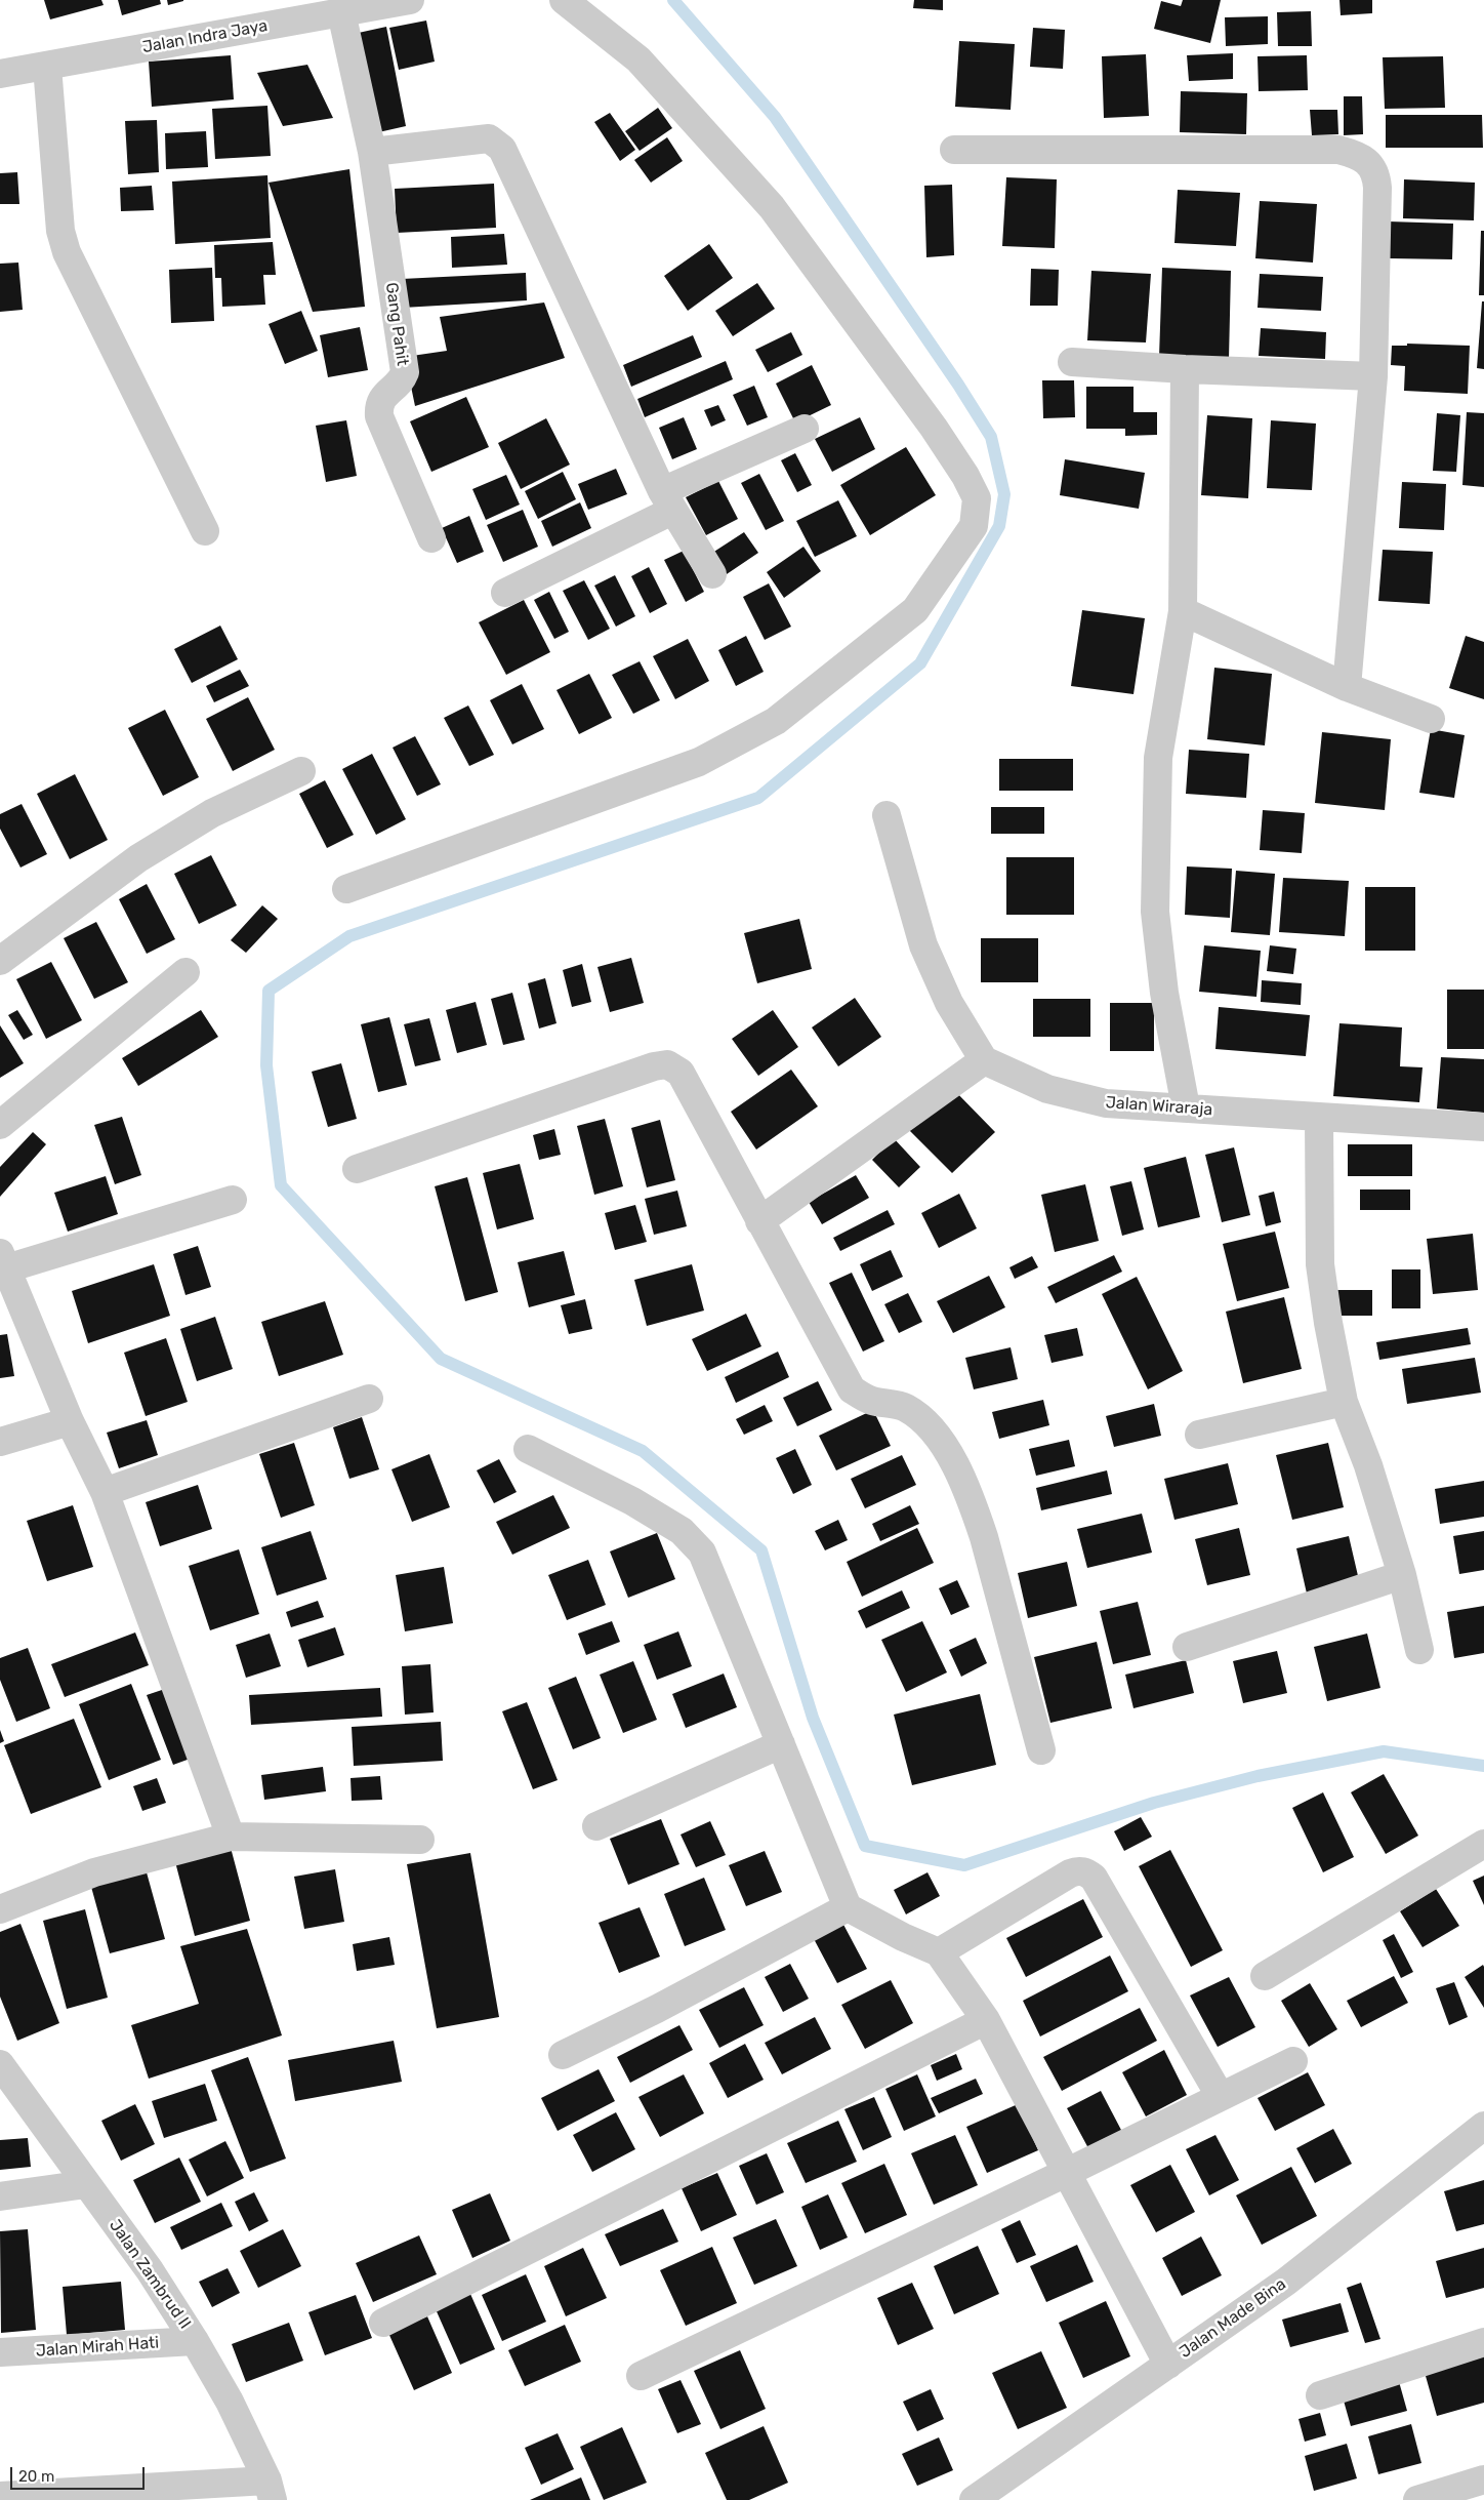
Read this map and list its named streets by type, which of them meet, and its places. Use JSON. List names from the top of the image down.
{
  "streets": {
    "street": [
      "Jalan Indra Jaya",
      "Gang Pahit",
      "Jalan Wiraraja",
      "Jalan Zambrud II",
      "Jalan Made Bina",
      "Jalan Mirah Hati"
    ]
  },
  "crossings": [
    ["Jalan Indra Jaya", "Gang Pahit"],
    ["Jalan Zambrud II", "Jalan Mirah Hati"]
  ],
  "scale_bar": "20 m"
}
